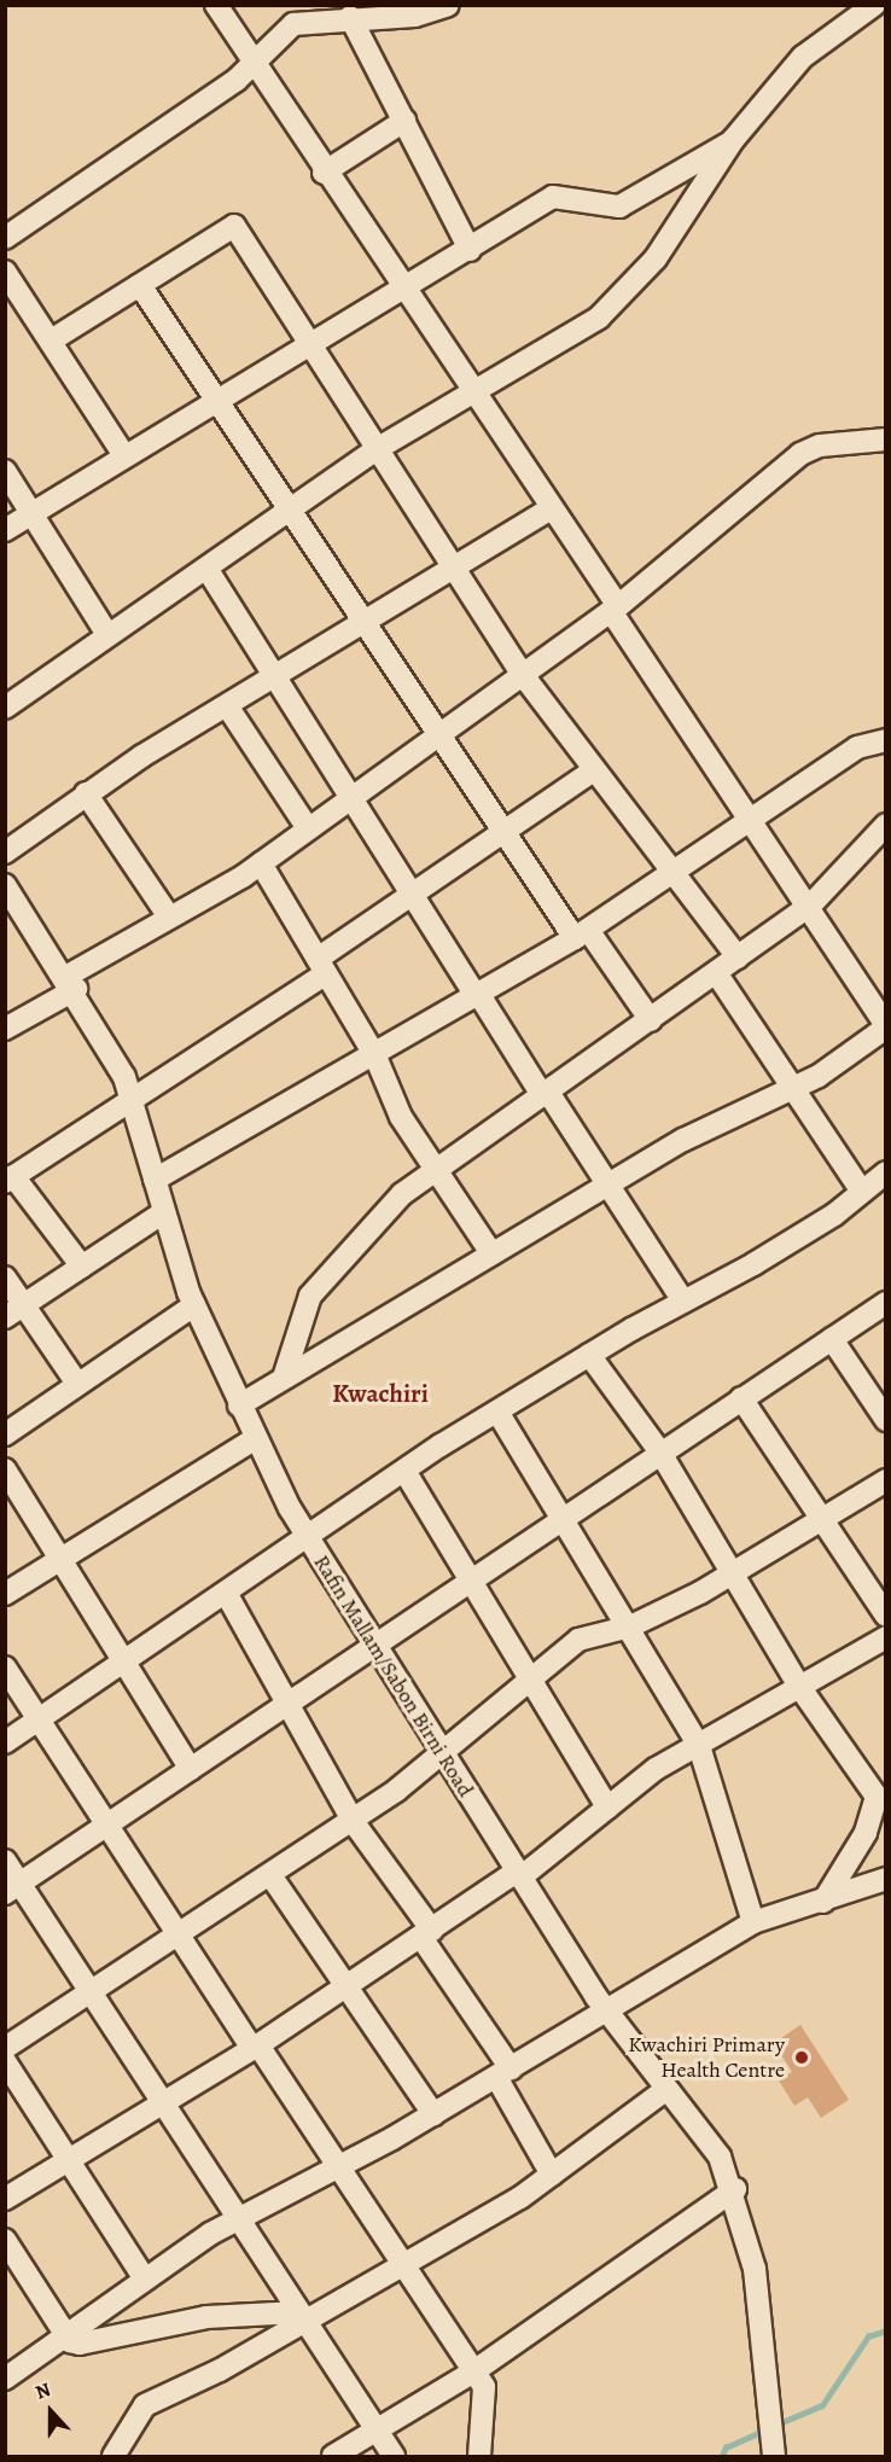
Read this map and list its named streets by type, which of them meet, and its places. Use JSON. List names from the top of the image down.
{
  "streets": {
    "street": ["Rafin Mallam/Sabon Birni Road"]
  },
  "districts": ["Kwachiri"],
  "places": ["Kwachiri Primary Health Centre"],
  "north": "top"
}
